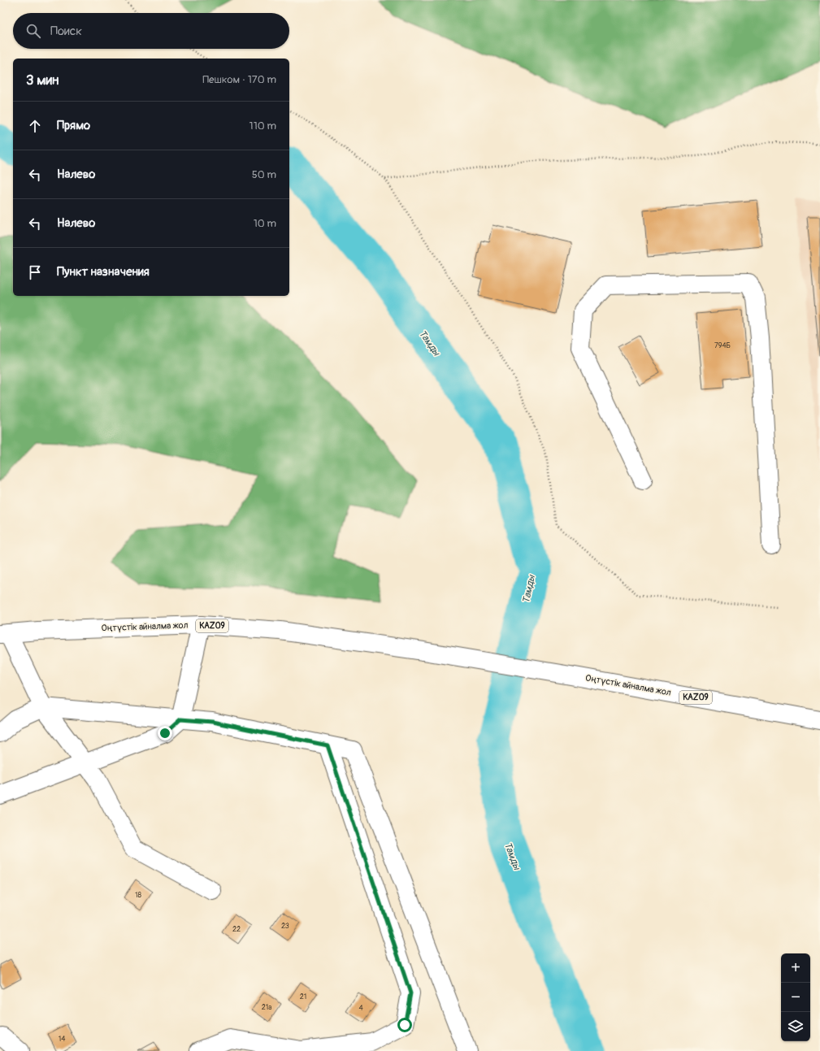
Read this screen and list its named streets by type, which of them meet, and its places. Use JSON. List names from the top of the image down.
{
  "streets": {
    "main road": ["KAZ09", "Оңтүстік айналма жол"]
  },
  "water": ["Тамды"],
  "house_numbers": [
    "794Б",
    "18",
    "23",
    "22",
    "21",
    "21а",
    "4",
    "14"
  ],
  "page": {
    "search": "Поиск",
    "heading": ["3 мин", "Пешком · 170 m"],
    "list": [
      ["Прямо", "110 m"],
      ["Налево", "50 m"],
      ["Налево", "10 m"],
      "Пункт назначения"
    ],
    "map_buttons": ["+", "−"]
  }
}
